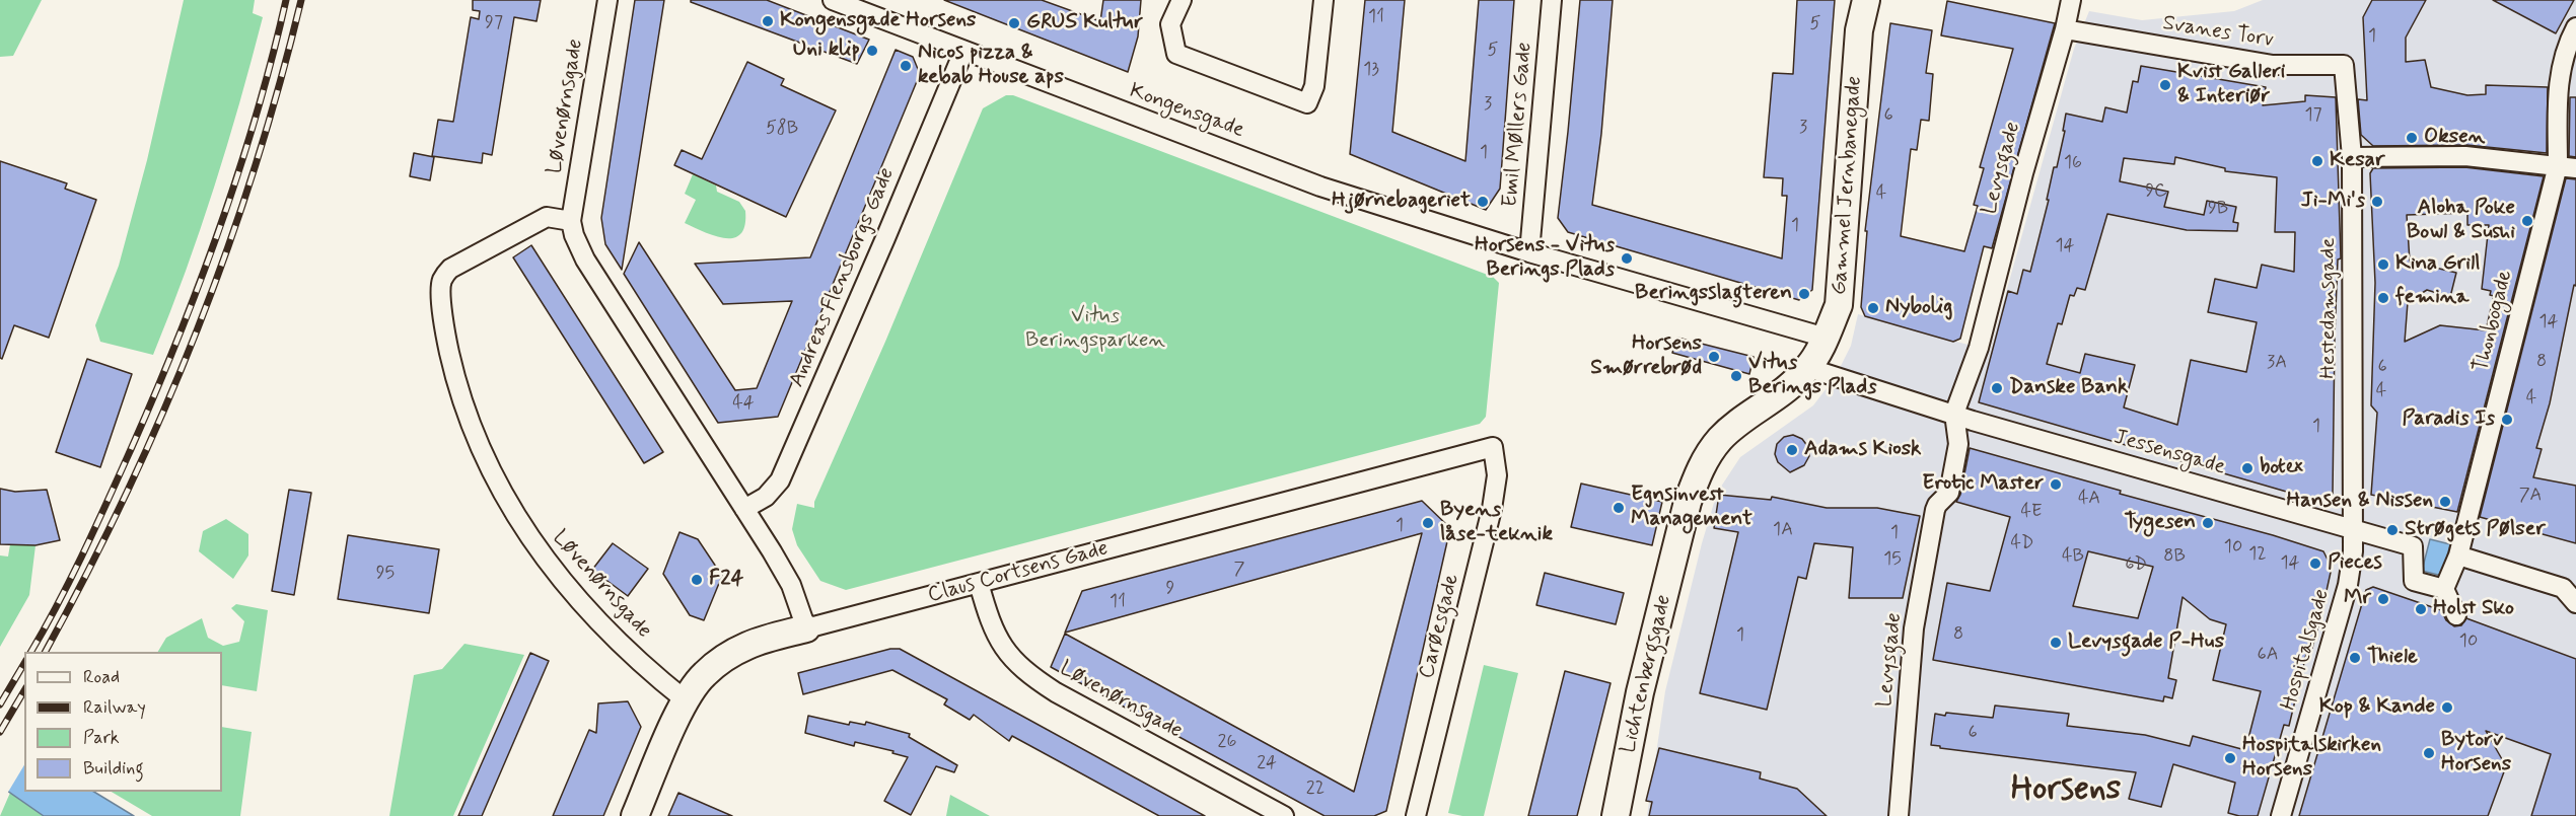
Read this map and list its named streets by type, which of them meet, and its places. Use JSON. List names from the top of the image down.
{
  "streets": {
    "street": [
      "Svanes Torv",
      "Løvenørnsgade",
      "Kongensgade",
      "Emil Møllers Gade",
      "Levysgade",
      "Gammel Jernbanegade",
      "Andreas Flensborgs Gade",
      "Hestedamsgade",
      "Thonbogade",
      "Jessensgade",
      "Claus Cortsens Gade",
      "Carøesgade",
      "Hospitalsgade",
      "Lichtenbergsgade"
    ]
  },
  "crossings": [
    ["Svanes Torv", "Levysgade"],
    ["Svanes Torv", "Hestedamsgade"],
    ["Løvenørnsgade", "Andreas Flensborgs Gade"],
    ["Løvenørnsgade", "Claus Cortsens Gade"],
    ["Kongensgade", "Emil Møllers Gade"],
    ["Kongensgade", "Andreas Flensborgs Gade"],
    ["Levysgade", "Jessensgade"],
    ["Hestedamsgade", "Jessensgade"],
    ["Hestedamsgade", "Hospitalsgade"],
    ["Thonbogade", "Jessensgade"],
    ["Jessensgade", "Hospitalsgade"],
    ["Claus Cortsens Gade", "Carøesgade"]
  ],
  "districts": ["Horsens"],
  "parks": ["Vitus Beringsparken"],
  "places": [
    "Kongensgade Horsens",
    "GRUS Kultur",
    "Uni klip",
    "Nicos pizza & kebab House aps",
    "Kvist Galleri & Interiør",
    "Oksen",
    "Kesar",
    "Hjørnebageriet",
    "Ji-Mi's",
    "Aloha Poke Bowl & Sushi",
    "Horsens - Vitus Berings Plads",
    "Kina Grill",
    "Beringsslagteren",
    "femina",
    "Nybolig",
    "Horsens Smørrebrød",
    "Vitus Berings Plads",
    "Danske Bank",
    "Paradis Is",
    "Adams Kiosk",
    "botex",
    "Erotic Master",
    "Hansen & Nissen",
    "Egnsinvest Management",
    "Byens låse-teknik",
    "Tygesen",
    "Strøgets Pølser",
    "Pieces",
    "F24",
    "Mr",
    "Holst Sko",
    "Levysgade P-Hus",
    "Thiele",
    "Kop & Kande",
    "Bytorv Horsens",
    "Hospitalskirken Horsens"
  ],
  "house_numbers": [
    "11",
    "97",
    "5",
    "1",
    "5",
    "13",
    "3",
    "6",
    "17",
    "3",
    "58B",
    "1",
    "16",
    "9C",
    "4",
    "9B",
    "1",
    "14",
    "14",
    "8",
    "3A",
    "6",
    "4",
    "4",
    "44",
    "1",
    "7A",
    "4A",
    "4E",
    "1",
    "1A",
    "1",
    "4D",
    "10",
    "12",
    "4B",
    "8B",
    "15",
    "14",
    "6D",
    "7",
    "95",
    "9",
    "11",
    "8",
    "1",
    "10",
    "6A",
    "6",
    "26",
    "24",
    "22"
  ],
  "legend": [
    "Road",
    "Railway",
    "Park",
    "Building"
  ]
}
